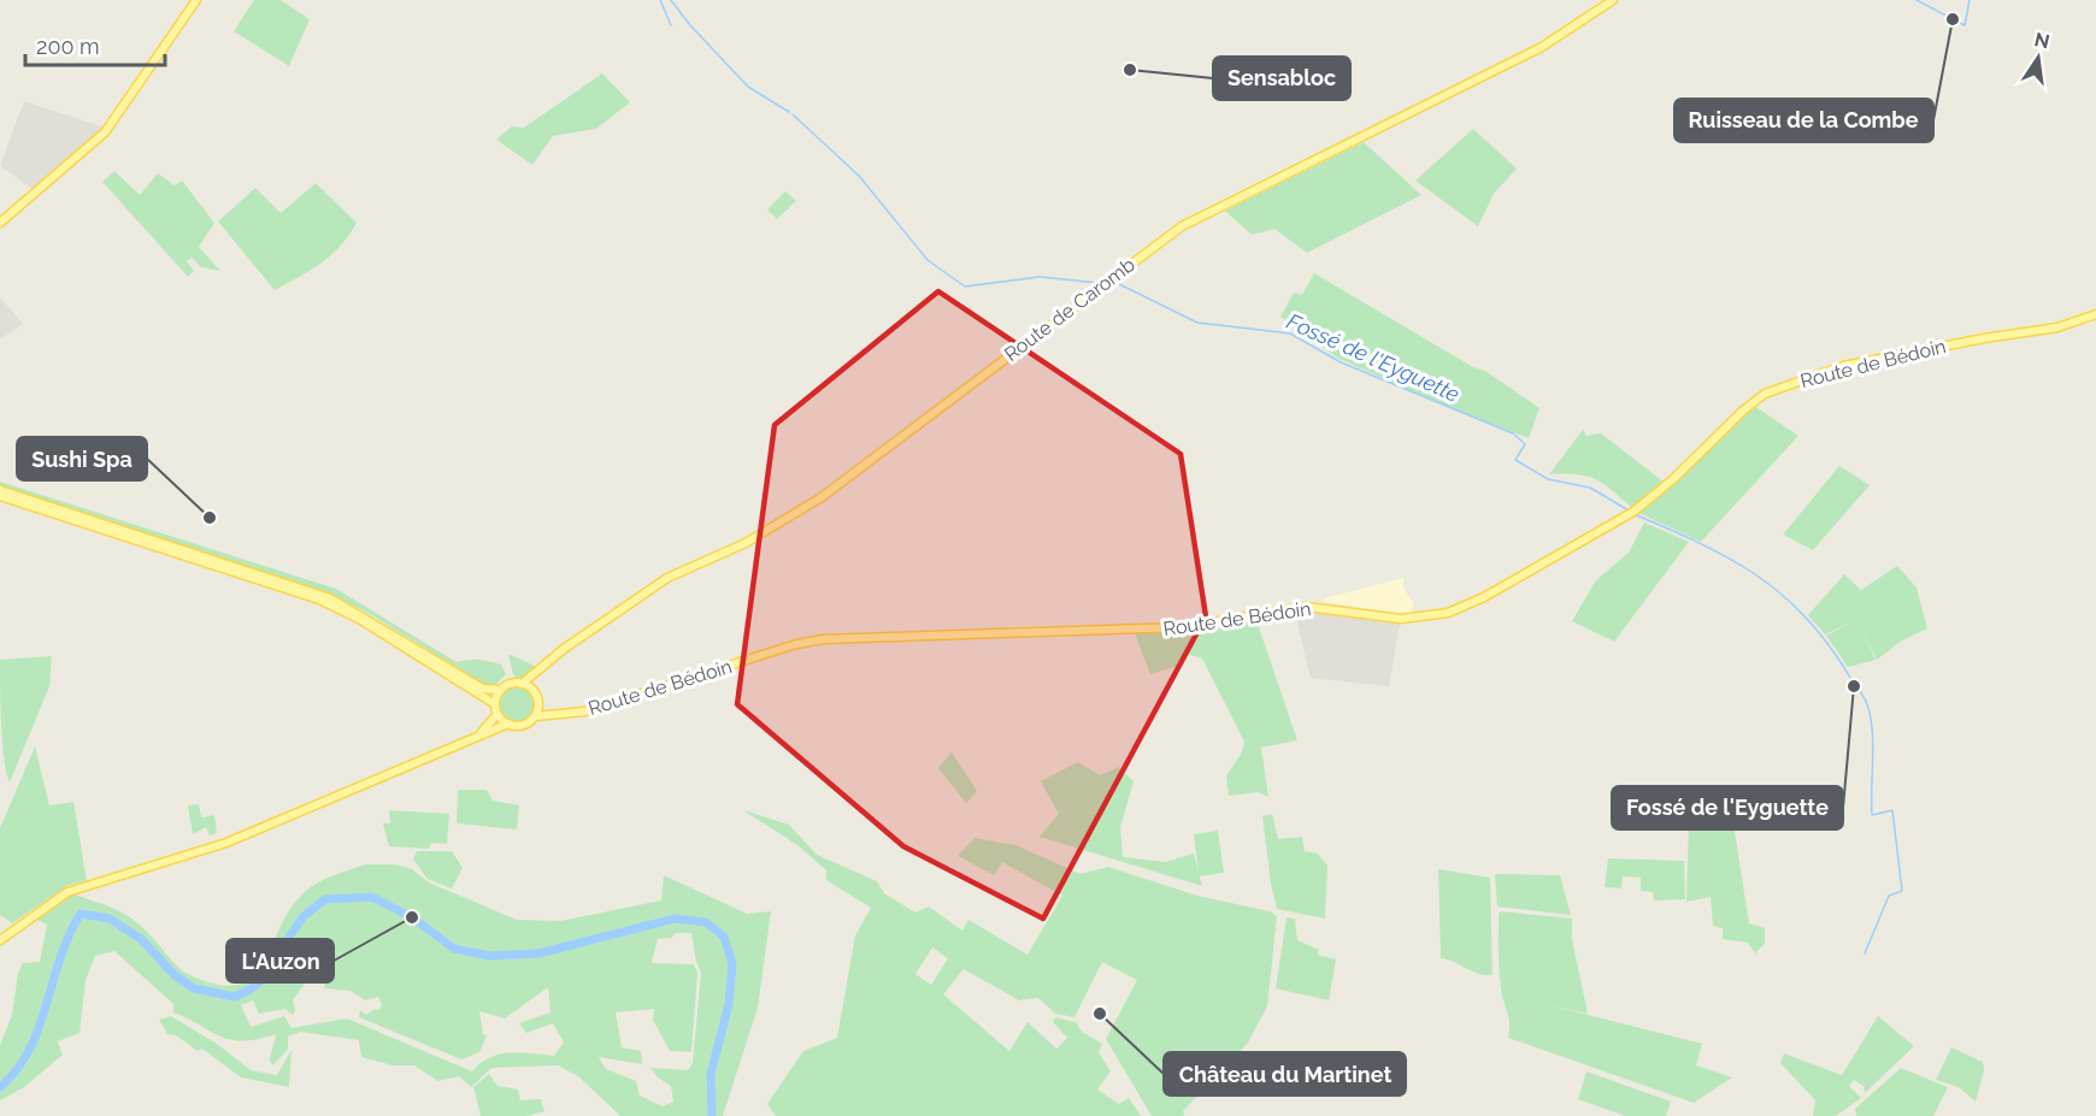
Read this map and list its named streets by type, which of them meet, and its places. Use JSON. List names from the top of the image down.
{
  "streets": {
    "main road": ["Route de Caromb", "Route de Bédoin"]
  },
  "crossings": [
    ["Route de Caromb", "Route de Bédoin"]
  ],
  "water": ["Fossé de l'Eyguette"],
  "places": [
    "Ruisseau de la Combe",
    "Sensabloc",
    "Sushi Spa",
    "Fossé de l'Eyguette",
    "L'Auzon",
    "Château du Martinet"
  ],
  "scale_bar": "200 m",
  "north": "top"
}
